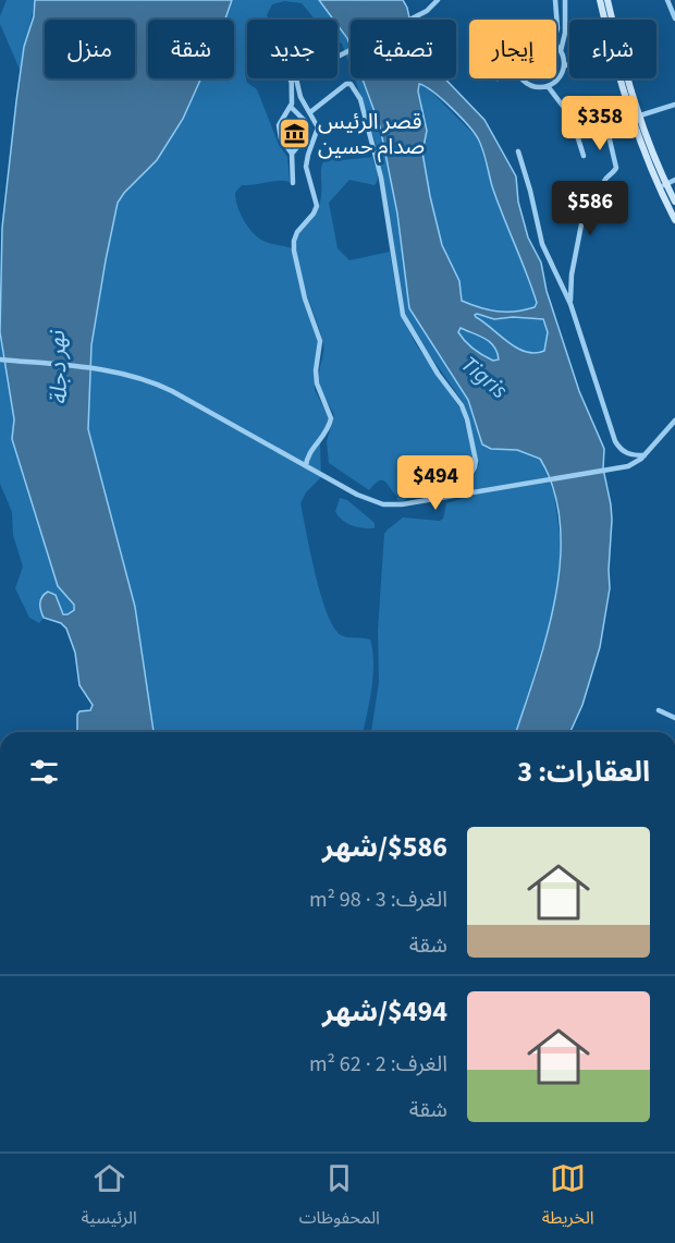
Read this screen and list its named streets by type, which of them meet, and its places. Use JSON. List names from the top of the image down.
{
  "water": ["نهر دجلة", "Tigris"],
  "places": {
    "museum": ["قصر الرئيس صدام حسين"]
  },
  "page": {
    "chip": [
      "شراء",
      "إيجار",
      "تصفية",
      "جديد",
      "شقة",
      "منزل"
    ],
    "price": ["$358", "$586", "$494"],
    "heading": "العقارات: 3",
    "list": [
      {
        "name": "$586/شهر",
        "note": "الغرف: 3 · 98 m² · شقة"
      },
      {
        "name": "$494/شهر",
        "note": "الغرف: 2 · 62 m² · شقة"
      }
    ],
    "tabs": ["الخريطة", "المحفوظات", "الرئيسية"]
  }
}
